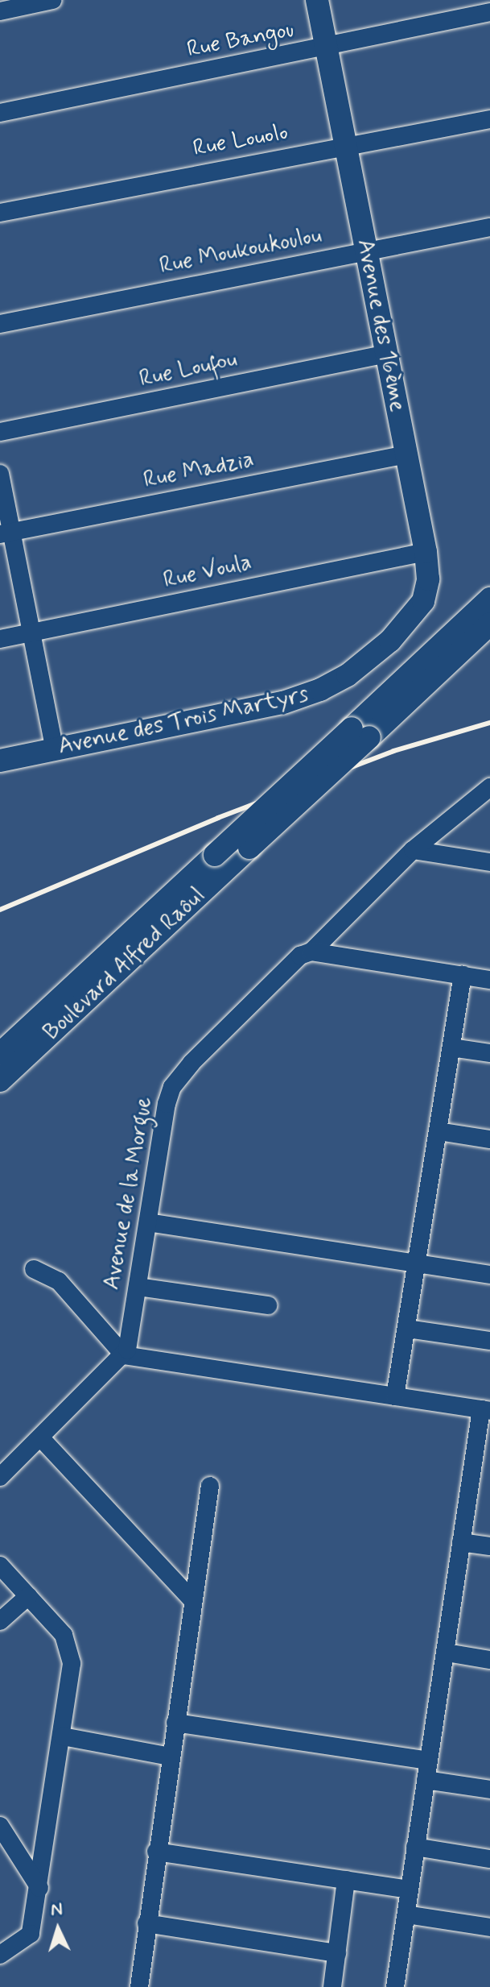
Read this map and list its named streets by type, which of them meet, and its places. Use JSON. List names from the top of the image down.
{
  "streets": {
    "main road": ["Avenue des 16ème", "Avenue des Trois Martyrs", "Boulevard Alfred Raôul"],
    "street": [
      "Rue Bangou",
      "Rue Louolo",
      "Rue Moukoukoulou",
      "Rue Loufou",
      "Rue Madzia",
      "Rue Voula",
      "Avenue de la Morgue"
    ]
  },
  "crossings": [
    ["Rue Bangou", "Avenue des 16ème"],
    ["Rue Louolo", "Avenue des 16ème"],
    ["Rue Moukoukoulou", "Avenue des 16ème"],
    ["Avenue des 16ème", "Rue Loufou"],
    ["Avenue des 16ème", "Rue Madzia"],
    ["Avenue des 16ème", "Rue Voula"],
    ["Avenue des 16ème", "Avenue des Trois Martyrs"]
  ],
  "north": "top"
}
